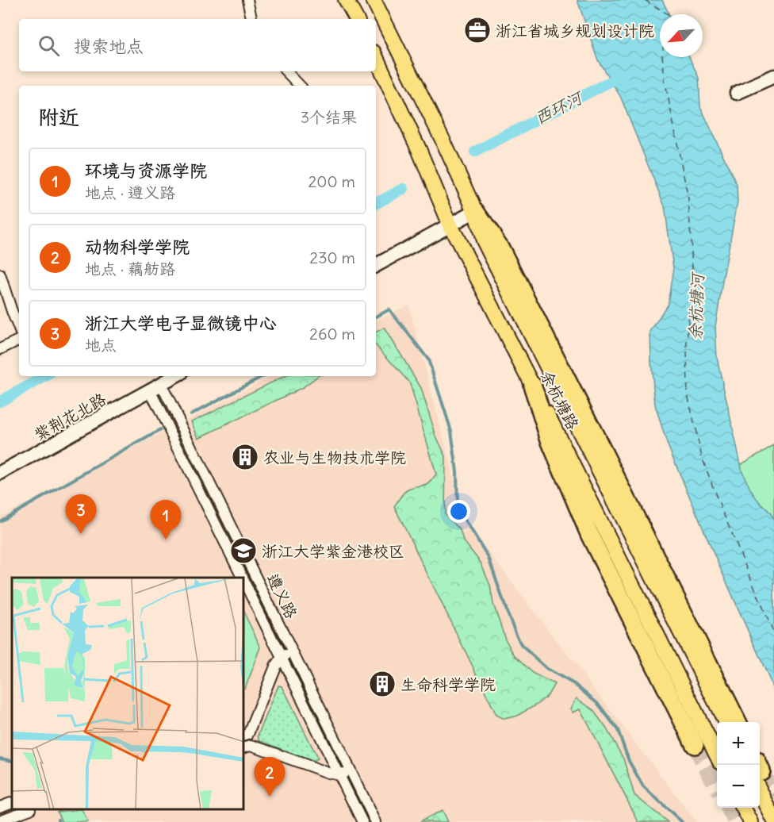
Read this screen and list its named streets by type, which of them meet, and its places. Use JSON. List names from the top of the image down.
{
  "streets": {
    "main road": ["余杭塘路", "紫荆花北路"],
    "street": ["遵义路"]
  },
  "crossings": [
    ["紫荆花北路", "遵义路"]
  ],
  "water": ["西环河", "余杭塘河"],
  "places": {
    "office": ["浙江省城乡规划设计院"],
    "building": ["农业与生物技术学院", "生命科学学院"],
    "school or university": ["浙江大学紫金港校区"]
  },
  "north": "bottom left",
  "page": {
    "search": "搜索地点",
    "heading": ["附近", "3个结果"],
    "list": [
      {
        "mark": "1",
        "name": "环境与资源学院",
        "note": "地点 · 遵义路",
        "value": "200 m"
      },
      {
        "mark": "2",
        "name": "动物科学学院",
        "note": "地点 · 藕舫路",
        "value": "230 m"
      },
      {
        "mark": "3",
        "name": "浙江大学电子显微镜中心",
        "note": "地点",
        "value": "260 m"
      }
    ],
    "pins": ["3", "1", "2"],
    "map_buttons": ["+", "−"]
  }
}
